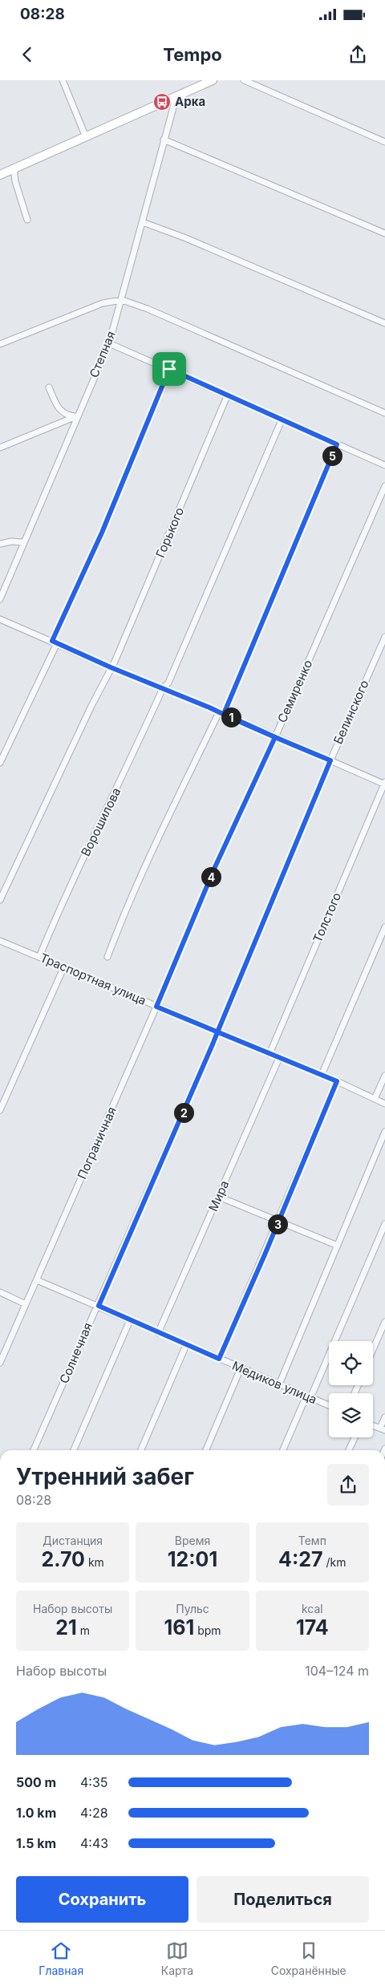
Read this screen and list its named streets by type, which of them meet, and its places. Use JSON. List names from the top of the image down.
{
  "streets": {
    "street": [
      "Степная",
      "Горького",
      "Семиренко",
      "Белинского",
      "Ворошилова",
      "Толстого",
      "Траспортная улица",
      "Пограничная",
      "Мира",
      "Солнечная",
      "Медиков улица"
    ]
  },
  "crossings": [
    ["Семиренко", "Траспортная улица"],
    ["Семиренко", "Пограничная"],
    ["Белинского", "Траспортная улица"],
    ["Белинского", "Солнечная"],
    ["Ворошилова", "Траспортная улица"],
    ["Толстого", "Траспортная улица"],
    ["Траспортная улица", "Пограничная"],
    ["Траспортная улица", "Мира"],
    ["Траспортная улица", "Солнечная"],
    ["Пограничная", "Медиков улица"],
    ["Мира", "Медиков улица"],
    ["Солнечная", "Медиков улица"]
  ],
  "places": {
    "bus stop": ["Арка"]
  },
  "page": {
    "status": "08:28",
    "header": "Tempo",
    "pins": [
      "5",
      "1",
      "4",
      "2",
      "3"
    ],
    "heading": ["Утренний забег", "08:28"],
    "stats": [
      ["Дистанция", "2.70 km"],
      ["Время", "12:01"],
      ["Темп", "4:27 /km"],
      ["Набор высоты", "21 m"],
      ["Пульс", "161 bpm"],
      ["kcal", "174"]
    ],
    "chart": ["Набор высоты", "104–124 m"],
    "list": [
      {
        "name": "500 m",
        "note": "4:35"
      },
      {
        "name": "1.0 km",
        "note": "4:28"
      },
      {
        "name": "1.5 km",
        "note": "4:43"
      }
    ],
    "buttons": ["Сохранить", "Поделиться"],
    "tabs": ["Главная", "Карта", "Сохранённые"]
  }
}
